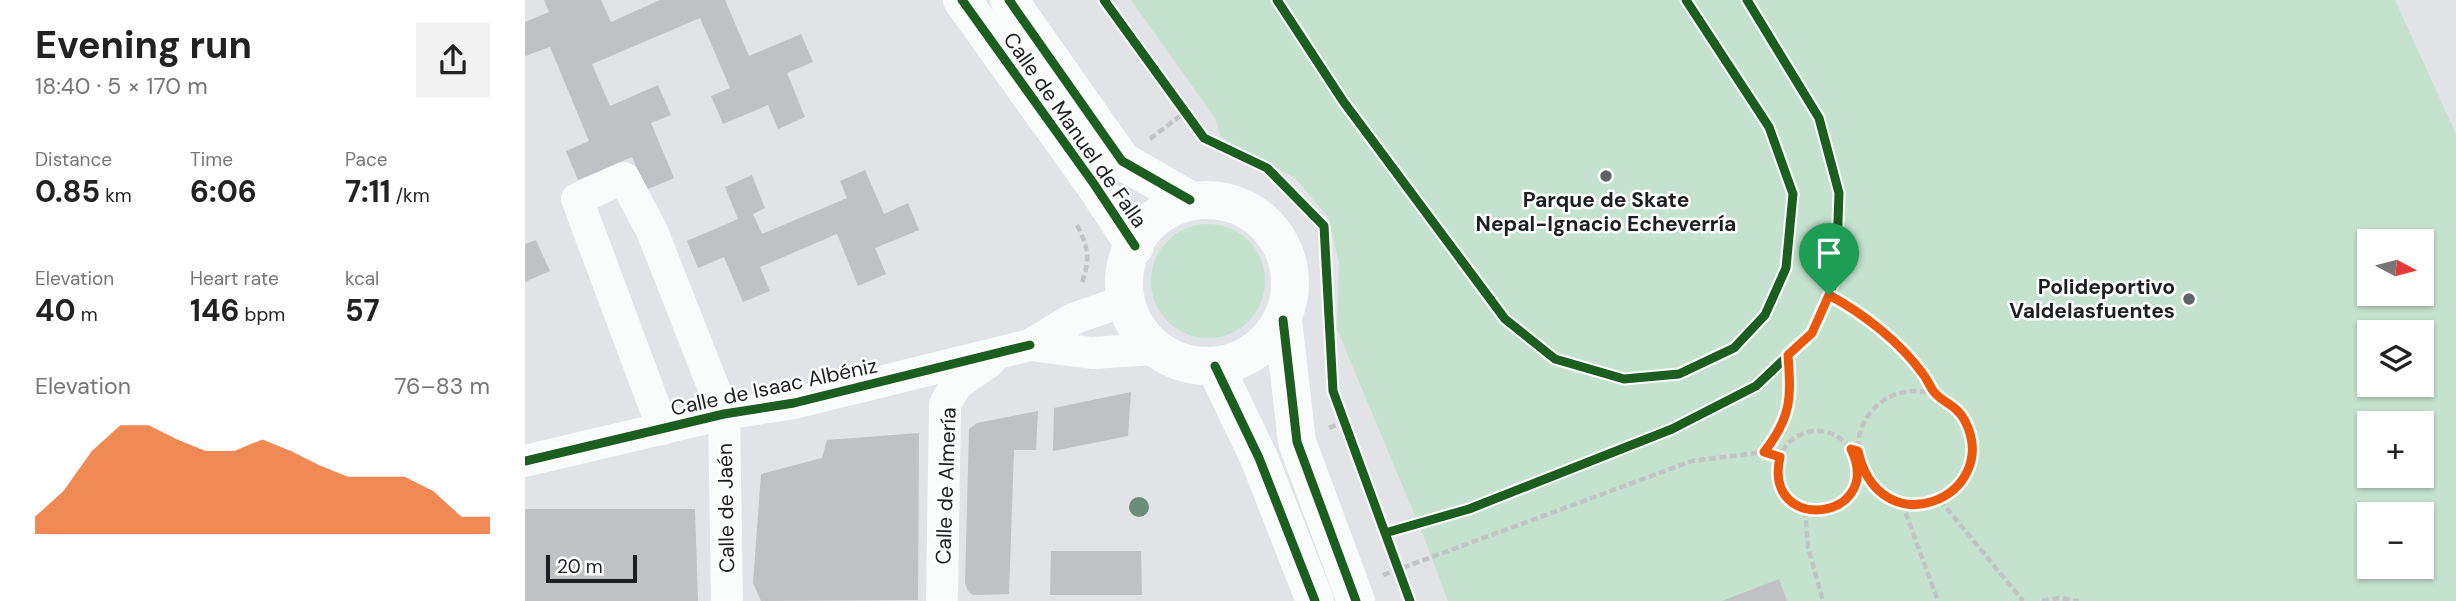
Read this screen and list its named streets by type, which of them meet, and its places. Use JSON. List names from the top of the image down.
{
  "streets": {
    "main road": ["Calle de Manuel de Falla"],
    "street": ["Calle de Isaac Albéniz", "Calle de Almería", "Calle de Jaén"]
  },
  "crossings": [
    ["Calle de Manuel de Falla", "Calle de Isaac Albéniz"],
    ["Calle de Isaac Albéniz", "Calle de Almería"],
    ["Calle de Isaac Albéniz", "Calle de Jaén"]
  ],
  "places": ["Parque de Skate Nepal-Ignacio Echeverría", "Polideportivo Valdelasfuentes"],
  "scale_bar": "20 m",
  "north": "right",
  "page": {
    "heading": ["Evening run", "18:40 · 5 × 170 m"],
    "stats": [
      ["Distance", "0.85 km"],
      ["Time", "6:06"],
      ["Pace", "7:11 /km"],
      ["Elevation", "40 m"],
      ["Heart rate", "146 bpm"],
      ["kcal", "57"]
    ],
    "map_buttons": ["+", "−"],
    "chart": ["Elevation", "76–83 m"],
    "scale": "20 m"
  }
}
